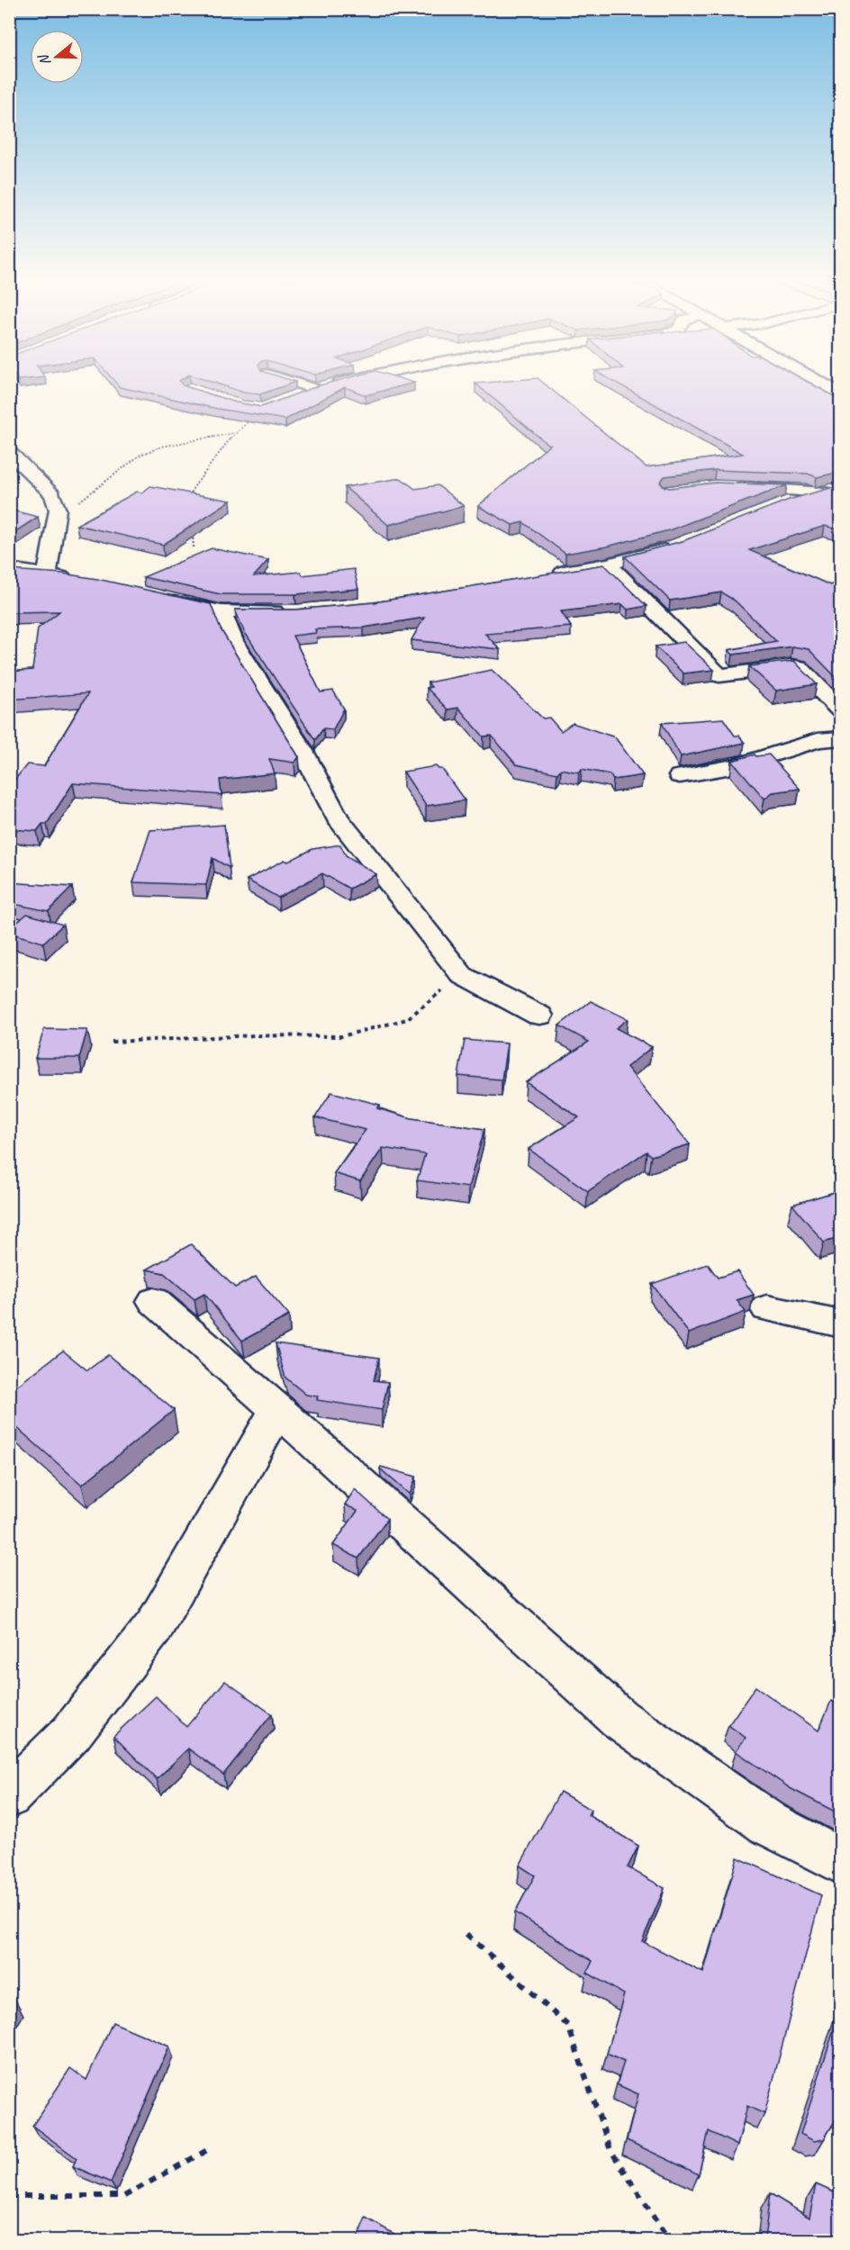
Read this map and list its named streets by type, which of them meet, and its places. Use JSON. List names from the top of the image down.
{
  "north": "left"
}
